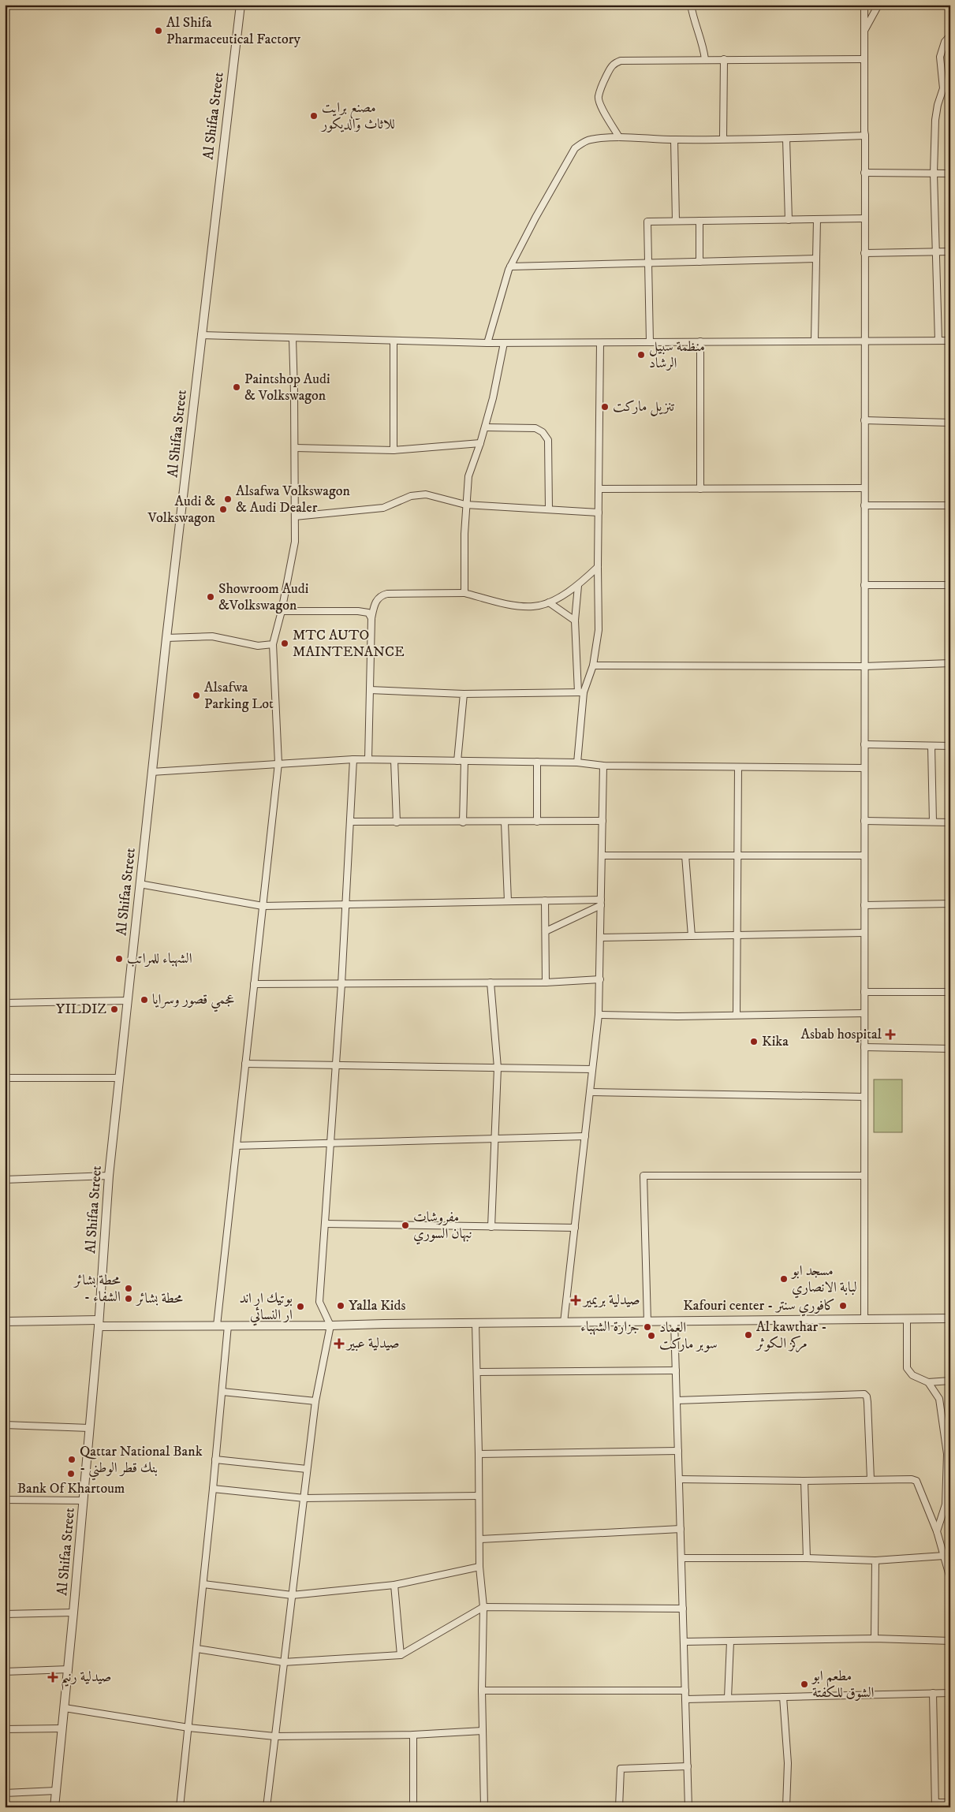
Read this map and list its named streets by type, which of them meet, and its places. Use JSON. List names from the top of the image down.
{
  "streets": {
    "street": ["Al Shifaa Street"]
  },
  "places": {
    "other": [
      "Al Shifa Pharmaceutical Factory",
      "مصنع برايت للاثاث والديكور",
      "منظمة سبيل الرشاد",
      "Paintshop Audi & Volkswagon",
      "تنزيل ماركت",
      "Alsafwa Volkswagon & Audi Dealer",
      "Audi & Volkswagon",
      "Showroom Audi &Volkswagon",
      "MTC AUTO MAINTENANCE",
      "Alsafwa Parking Lot",
      "الشهباء للمراتب",
      "عجمي قصور وسرايا",
      "YILDIZ",
      "Kika",
      "مفروشات نبهان السوري",
      "مسجد ابو لبابة الانصاري",
      "محطة بشائر - الشفاء",
      "محطة بشائر",
      "Yalla Kids",
      "Kafouri center - كافوري سنتر",
      "بوتيك ار اند ار النسائي",
      "جزارة الشهباء",
      "Al kawthar - مركز الكوثر",
      "العماد سوبر ماركت",
      "Qattar National Bank - بنك قطر الوطني",
      "Bank Of Khartoum",
      "مطعم ابو الشوق للكفتة"
    ],
    "health": [
      "Asbab hospital",
      "صيدلية بريمير",
      "صيدلية عبير",
      "صيدلية رنيم"
    ]
  }
}
